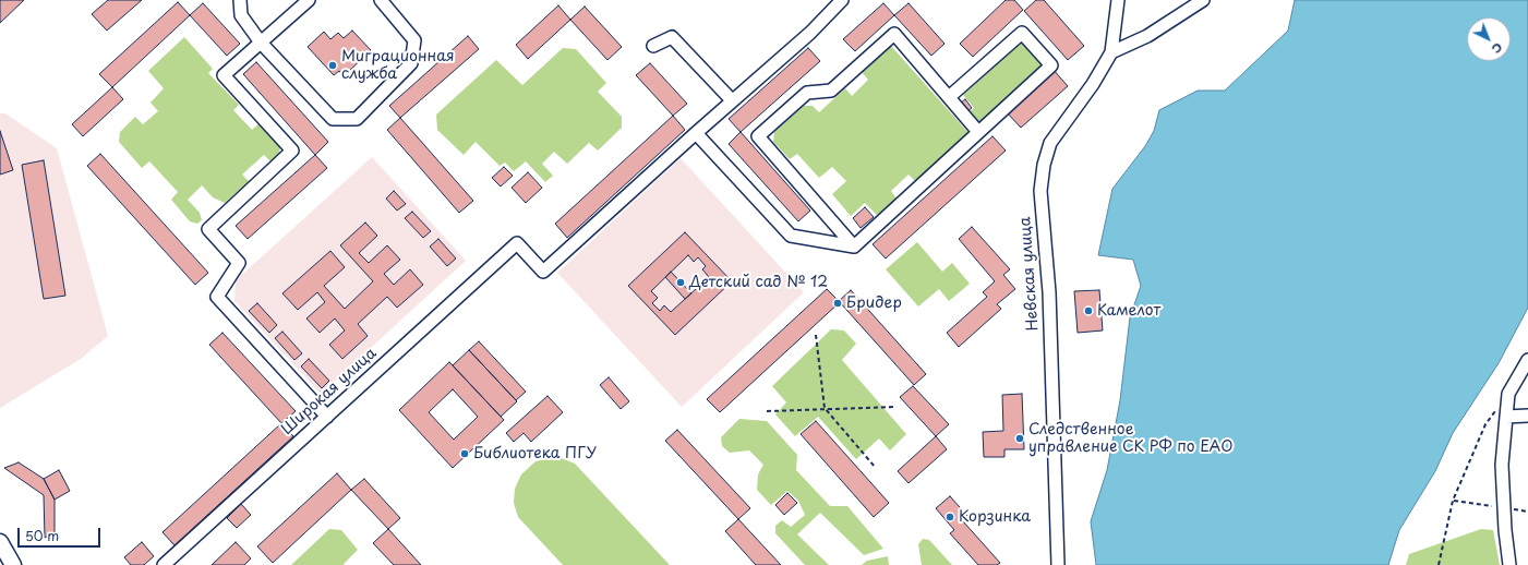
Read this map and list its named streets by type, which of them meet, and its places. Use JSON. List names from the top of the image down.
{
  "streets": {
    "street": ["Невская улица", "Широкая улица"]
  },
  "places": [
    "Миграционная служба",
    "Детский сад № 12",
    "Бридер",
    "Камелот",
    "Следственное управление СК РФ по ЕАО",
    "Библиотека ПГУ",
    "Корзинка"
  ],
  "scale_bar": "50 m",
  "north": "bottom right"
}
